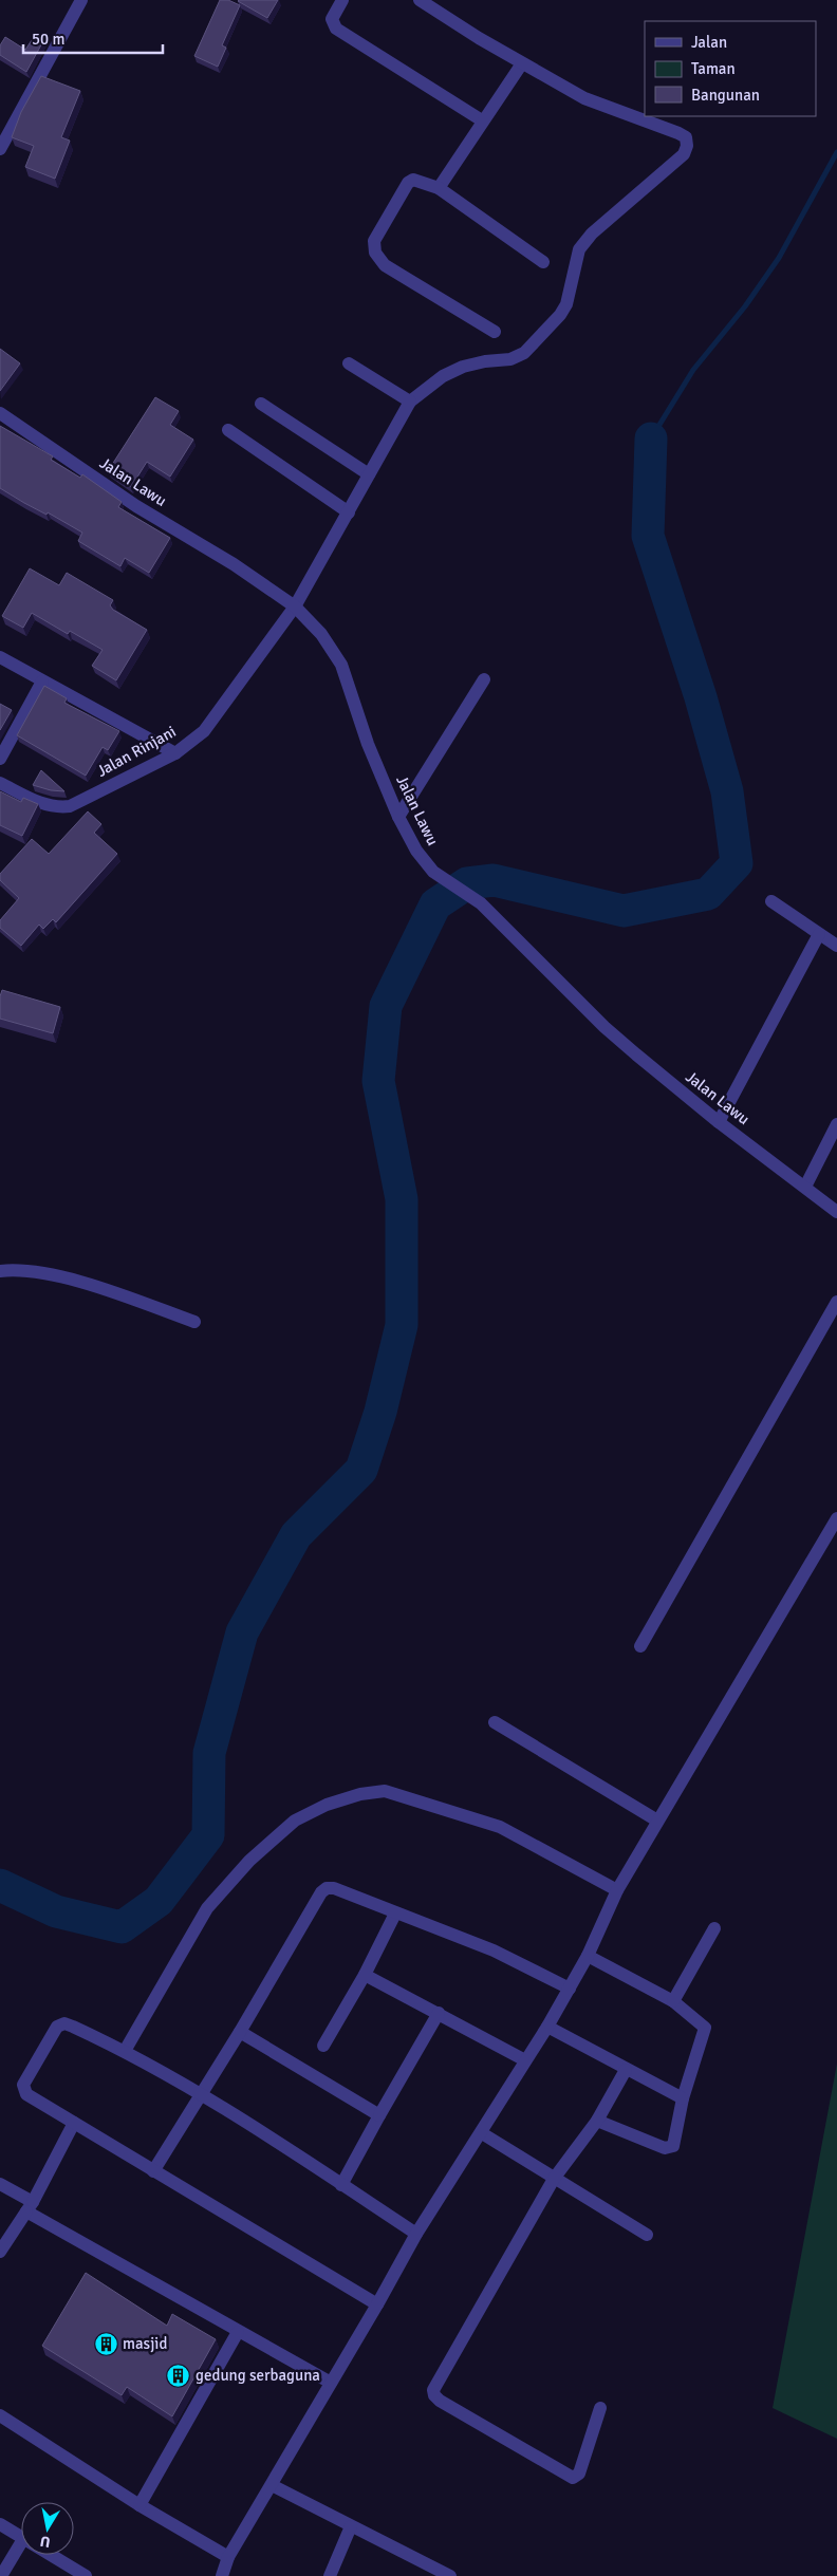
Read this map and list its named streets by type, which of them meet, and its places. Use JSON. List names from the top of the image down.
{
  "streets": {
    "street": ["Jalan Lawu", "Jalan Rinjani"]
  },
  "crossings": [
    ["Jalan Lawu", "Jalan Rinjani"]
  ],
  "places": {
    "building": ["masjid", "gedung serbaguna"]
  },
  "legend": ["Jalan", "Taman", "Bangunan"],
  "scale_bar": "50 m",
  "north": "bottom"
}
